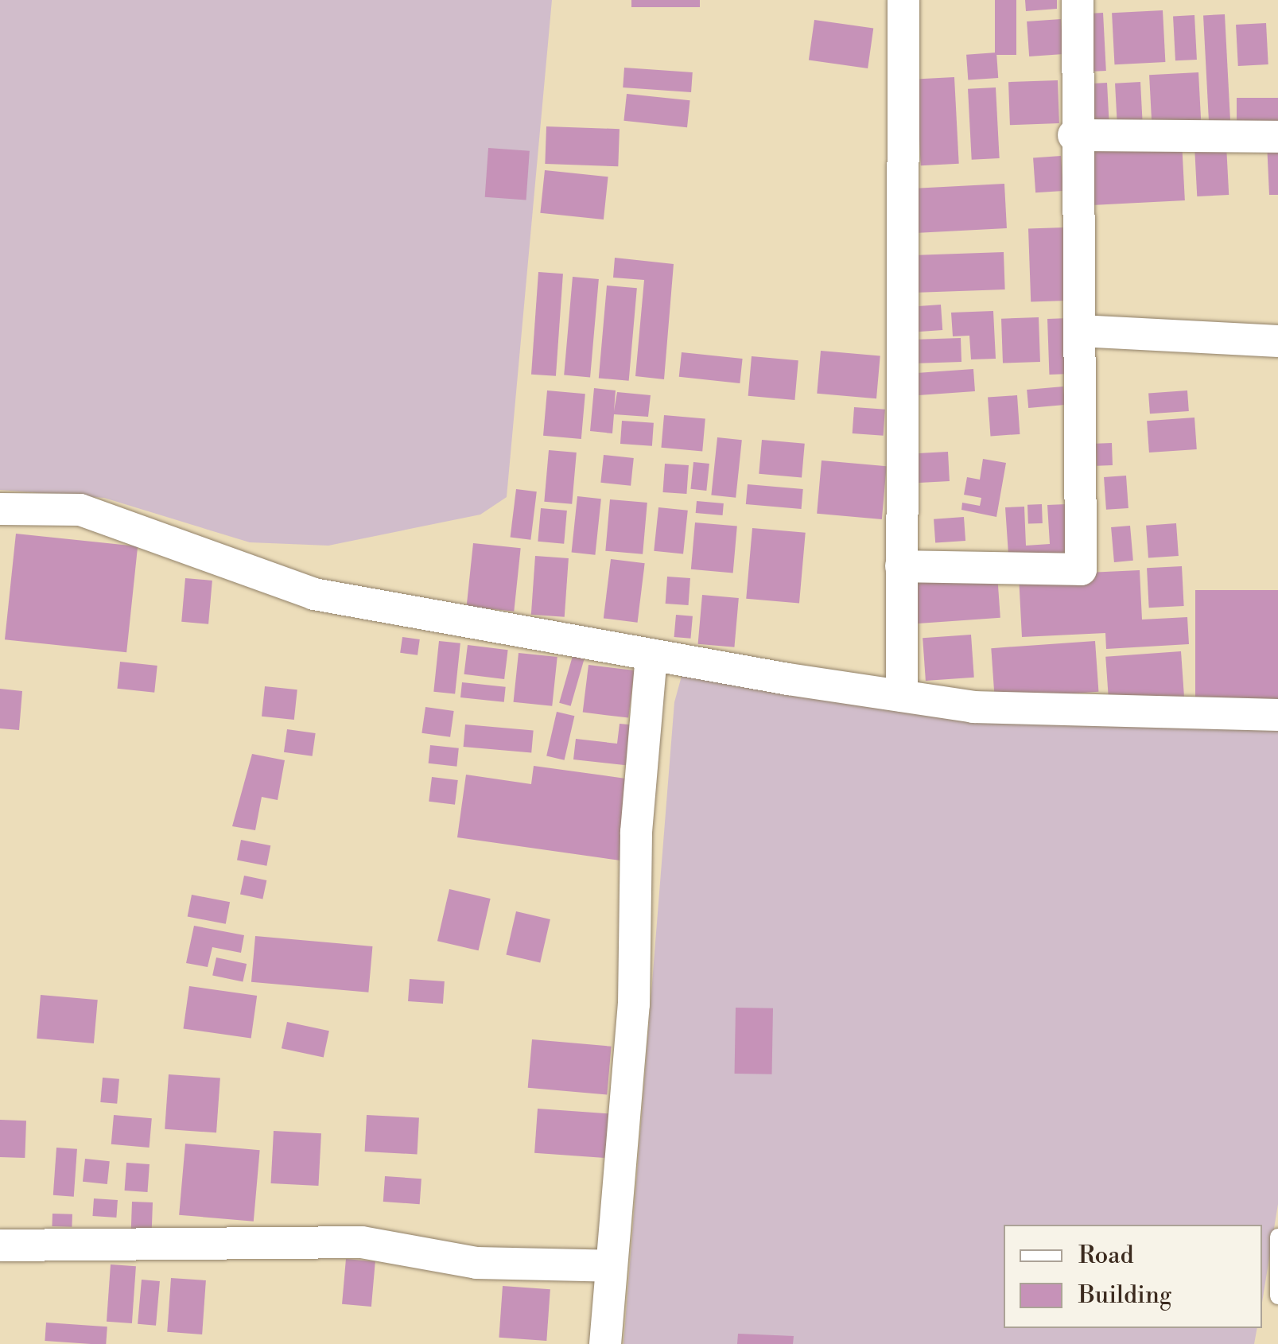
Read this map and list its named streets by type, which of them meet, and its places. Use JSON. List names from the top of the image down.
{
  "legend": ["Road", "Building"]
}
